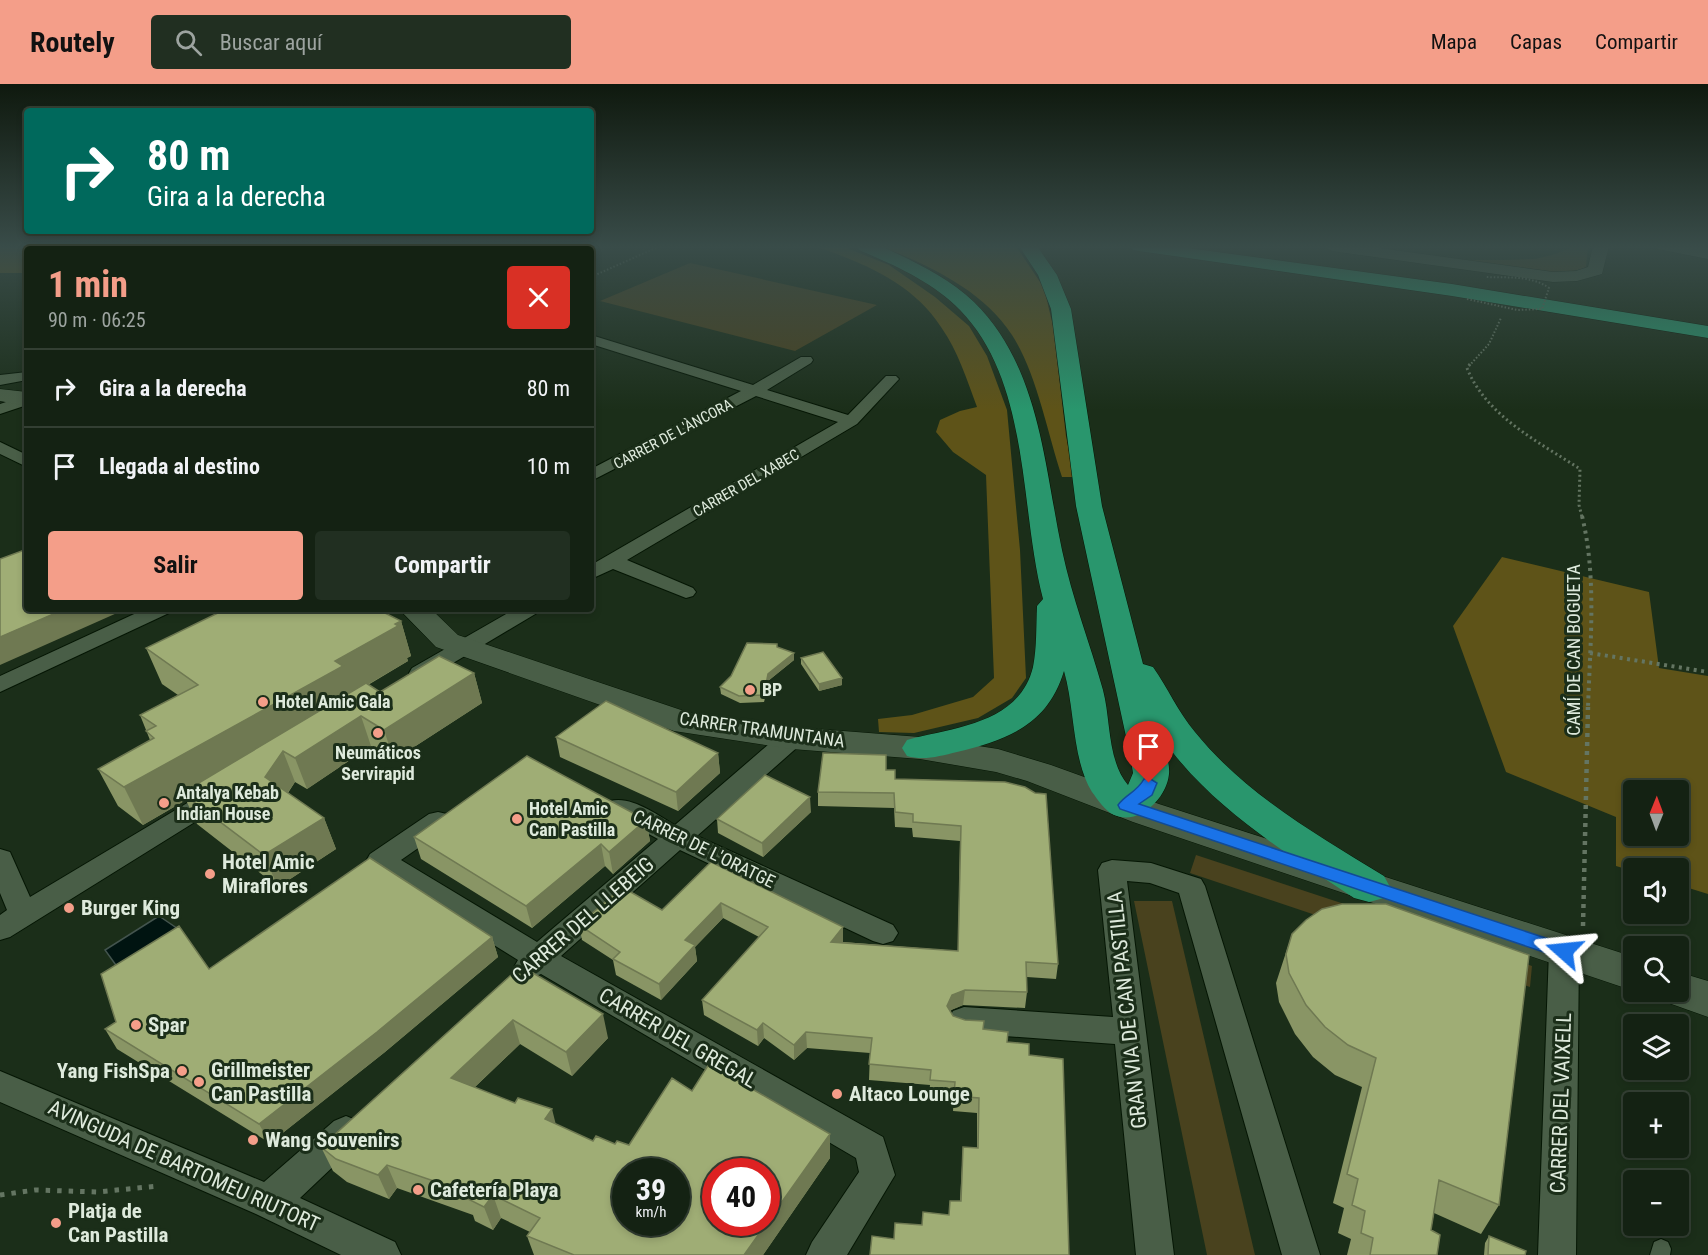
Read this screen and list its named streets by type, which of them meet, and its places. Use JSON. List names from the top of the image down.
{
  "streets": {
    "street": [
      "CARRER DE L'ÀNCORA",
      "CARRER DEL XABEC",
      "CARRER TRAMUNTANA",
      "CARRER DE L'ORATGE",
      "CARRER DEL LLEBEIG",
      "GRAN VIA DE CAN PASTILLA",
      "CARRER DEL GREGAL",
      "CARRER DEL VAIXELL",
      "AVINGUDA DE BARTOMEU RIUTORT"
    ],
    "path": ["CAMÍ DE CAN BOGUETA"]
  },
  "crossings": [
    ["CAMÍ DE CAN BOGUETA", "CARRER TRAMUNTANA"],
    ["CAMÍ DE CAN BOGUETA", "CARRER DEL VAIXELL"],
    ["CARRER TRAMUNTANA", "CARRER DEL LLEBEIG"],
    ["CARRER TRAMUNTANA", "CARRER DEL VAIXELL"],
    ["CARRER DE L'ORATGE", "CARRER DEL LLEBEIG"],
    ["CARRER DEL LLEBEIG", "CARRER DEL GREGAL"]
  ],
  "places": [
    "BP",
    "Hotel Amic Gala",
    "Neumáticos Servirapid",
    "Antalya Kebab Indian House",
    "Hotel Amic Can Pastilla",
    "Hotel Amic Miraflores",
    "Burger King",
    "Spar",
    "Yang FishSpa",
    "Grillmeister Can Pastilla",
    "Altaco Lounge",
    "Wang Souvenirs",
    "Cafetería Playa",
    "Platja de Can Pastilla"
  ],
  "north": "top",
  "page": {
    "header": "Routely",
    "search": "Buscar aquí",
    "nav": ["Mapa", "Capas", "Compartir"],
    "turn": ["80 m", "Gira a la derecha"],
    "heading": ["1 min", "90 m · 06:25"],
    "list": [
      {
        "name": "Gira a la derecha",
        "value": "80 m"
      },
      {
        "name": "Llegada al destino",
        "value": "10 m"
      }
    ],
    "buttons": ["Salir", "Compartir"],
    "map_buttons": ["+", "−"],
    "speed": "39 km/h",
    "limit": "40"
  }
}
